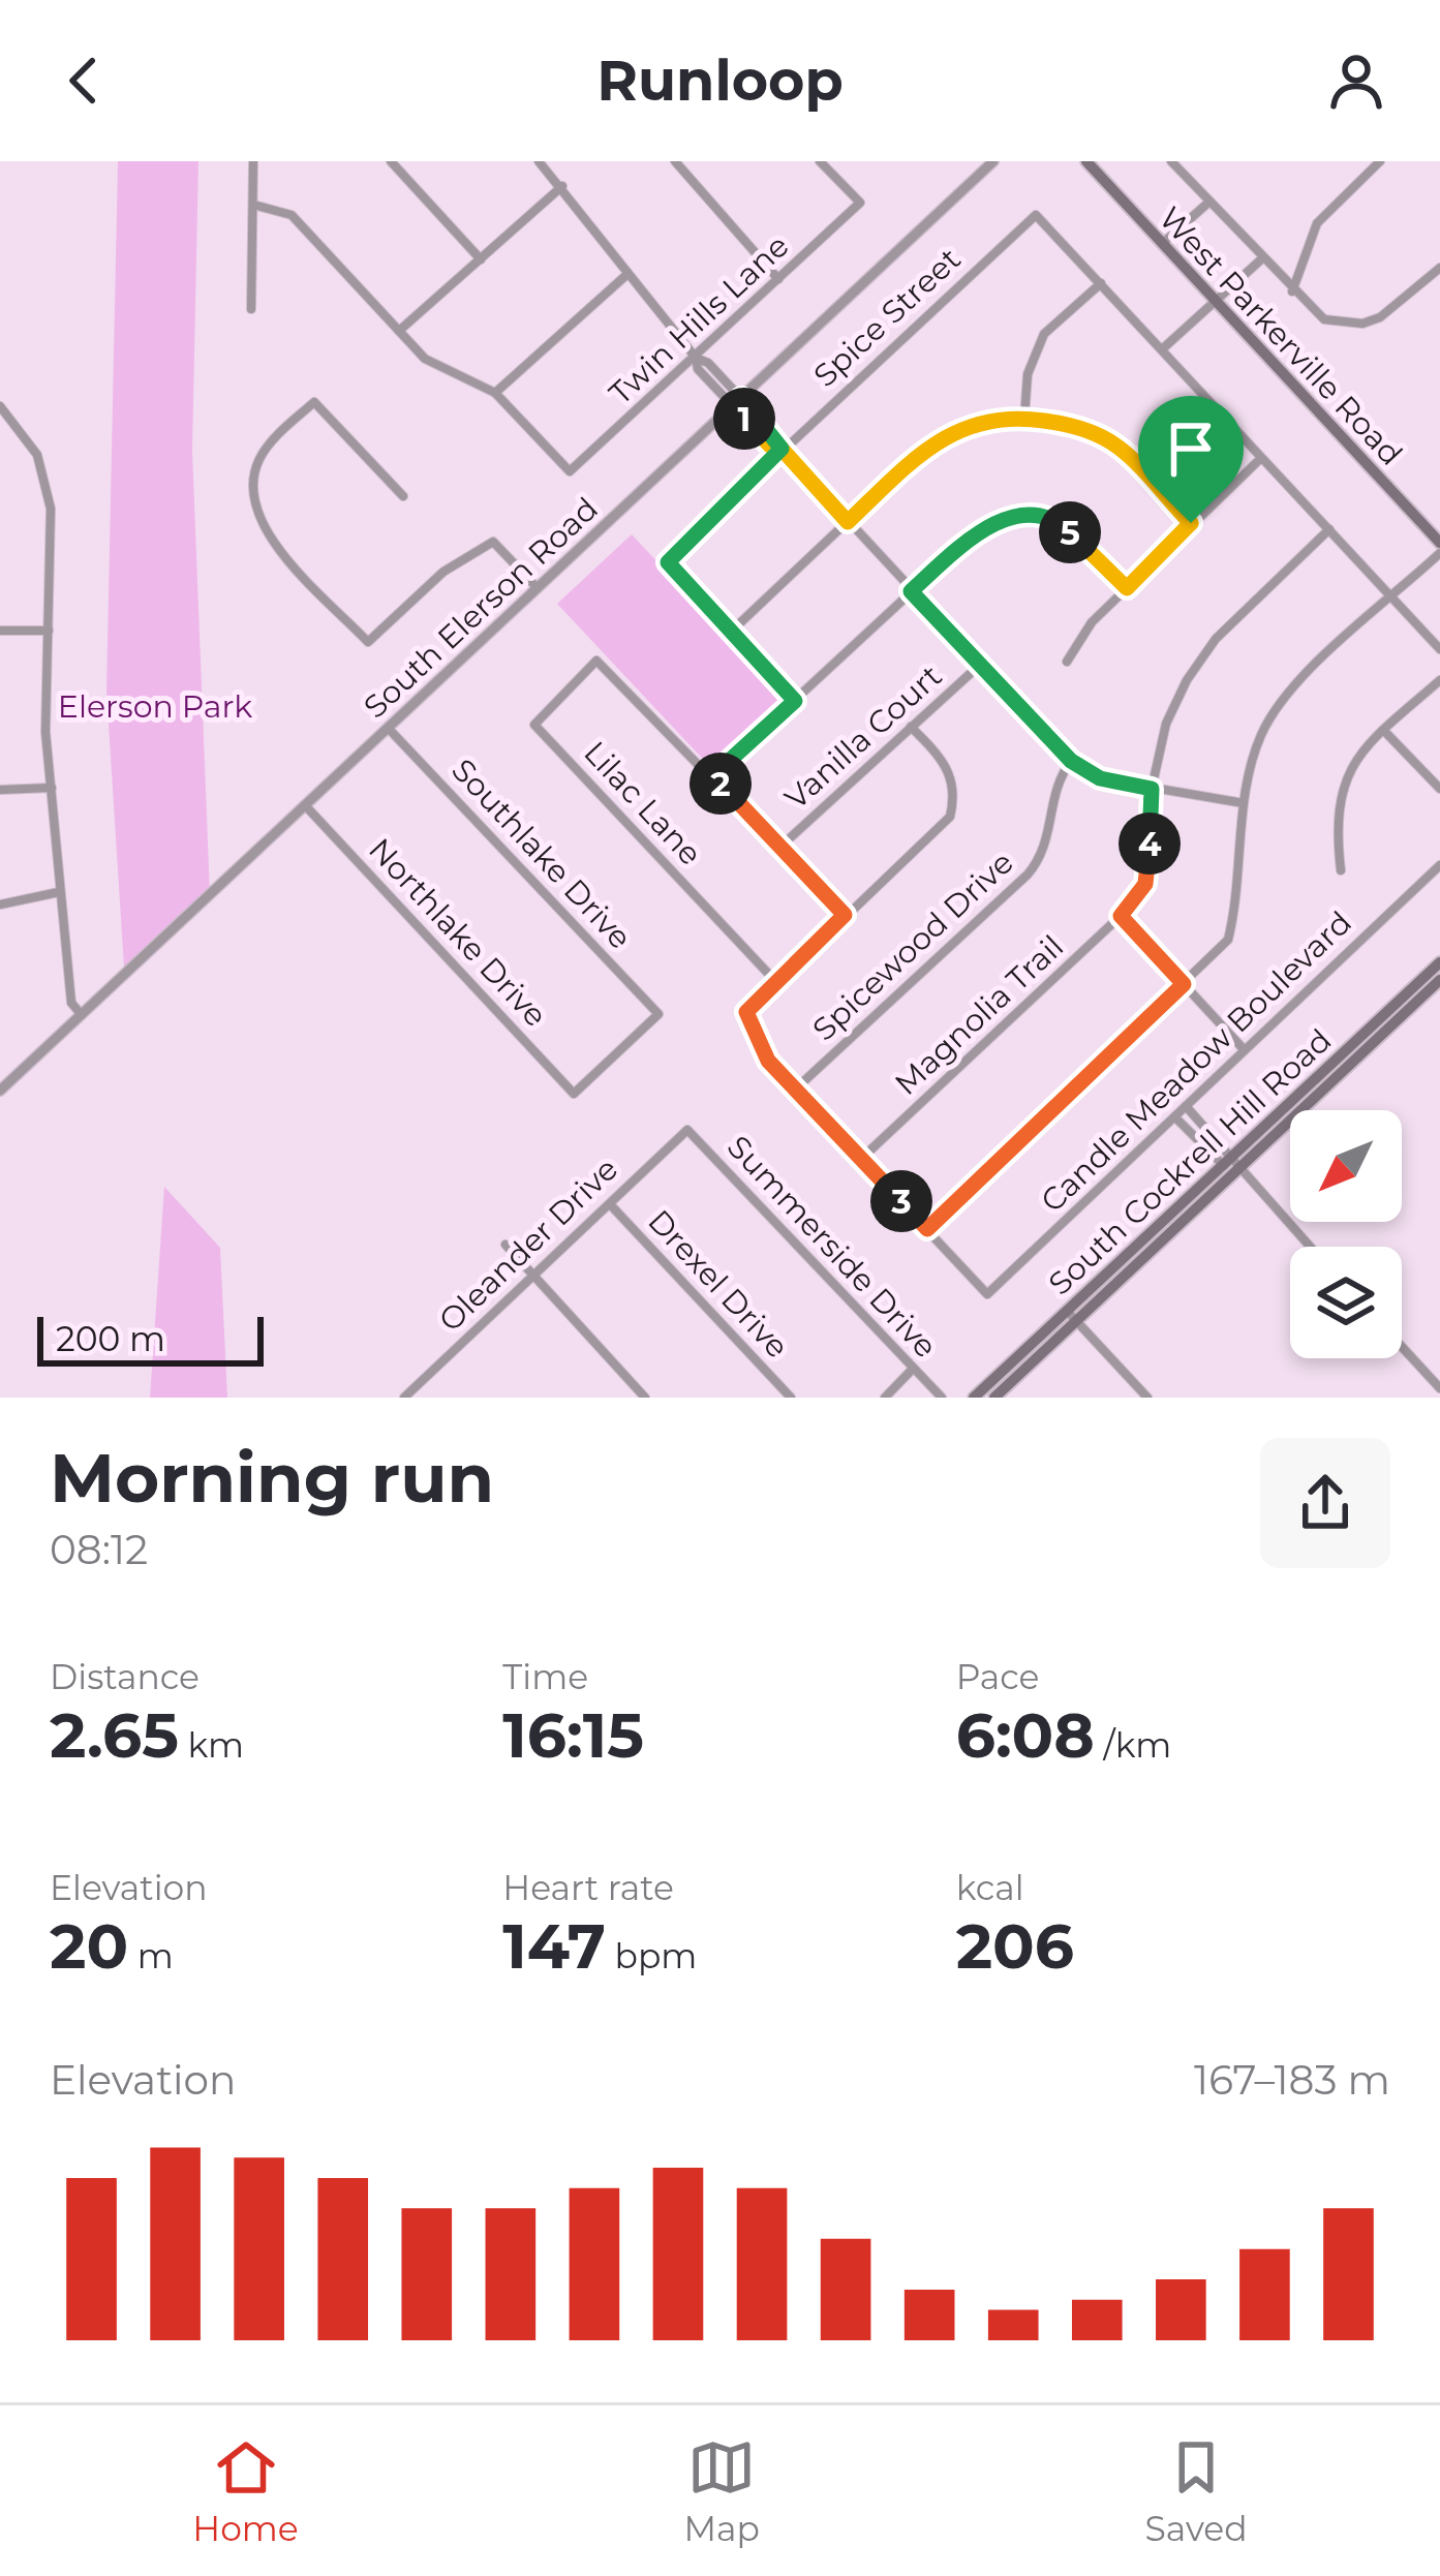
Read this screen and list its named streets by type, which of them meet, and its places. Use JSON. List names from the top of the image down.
{
  "streets": {
    "main road": ["West Parkerville Road", "South Cockrell Hill Road"],
    "street": [
      "Spice Street",
      "Twin Hills Lane",
      "South Elerson Road",
      "Vanilla Court",
      "Lilac Lane",
      "Southlake Drive",
      "Northlake Drive",
      "Spicewood Drive",
      "Magnolia Trail",
      "Candle Meadow Boulevard",
      "Oleander Drive",
      "Summerside Drive",
      "Drexel Drive"
    ]
  },
  "crossings": [
    ["South Elerson Road", "Southlake Drive"],
    ["South Elerson Road", "Northlake Drive"],
    ["Southlake Drive", "Northlake Drive"],
    ["Oleander Drive", "Summerside Drive"],
    ["Oleander Drive", "Drexel Drive"]
  ],
  "parks": ["Elerson Park"],
  "scale_bar": "200 m",
  "north": "bottom left",
  "page": {
    "header": "Runloop",
    "pins": [
      "1",
      "5",
      "2",
      "4",
      "3"
    ],
    "scale": "200 m",
    "heading": ["Morning run", "08:12"],
    "stats": [
      ["Distance", "2.65 km"],
      ["Time", "16:15"],
      ["Pace", "6:08 /km"],
      ["Elevation", "20 m"],
      ["Heart rate", "147 bpm"],
      ["kcal", "206"]
    ],
    "chart": ["Elevation", "167–183 m"],
    "tabs": ["Home", "Map", "Saved"]
  }
}
